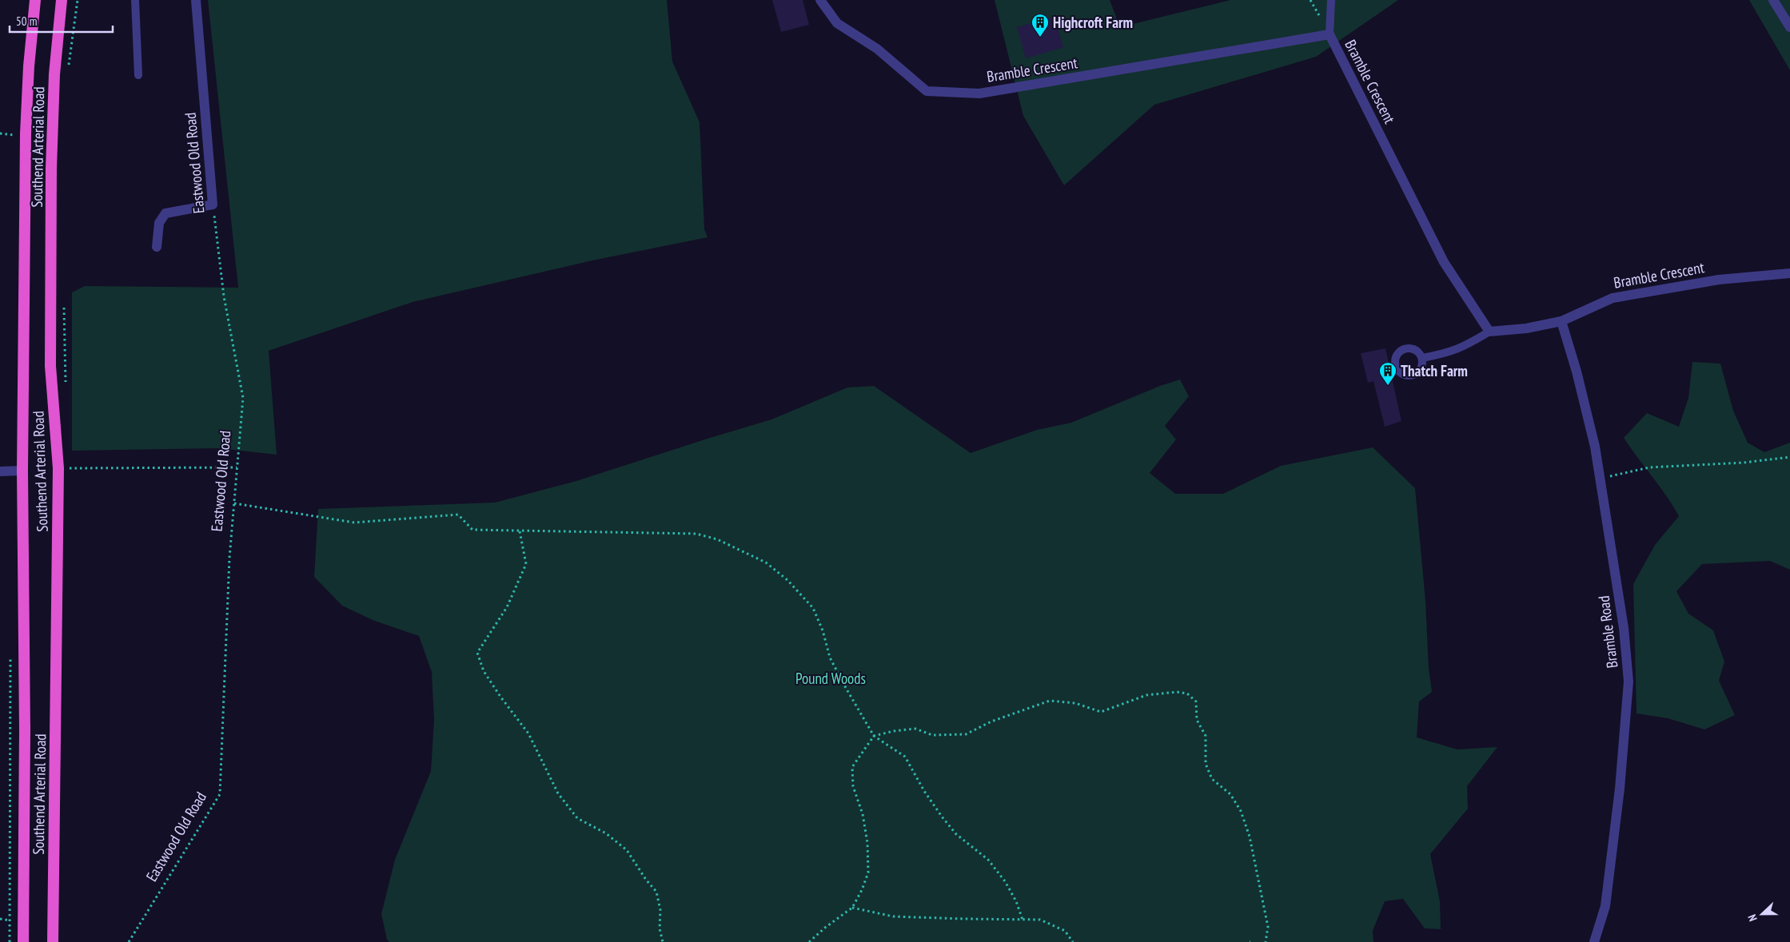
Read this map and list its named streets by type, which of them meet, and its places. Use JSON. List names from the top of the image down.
{
  "streets": {
    "highway": ["Southend Arterial Road"],
    "street": ["Bramble Crescent", "Eastwood Old Road", "Bramble Road"]
  },
  "crossings": [
    ["Bramble Crescent", "Bramble Road"]
  ],
  "parks": ["Pound Woods"],
  "places": {
    "building": ["Highcroft Farm", "Thatch Farm"]
  },
  "scale_bar": "50 m",
  "north": "left"
}
